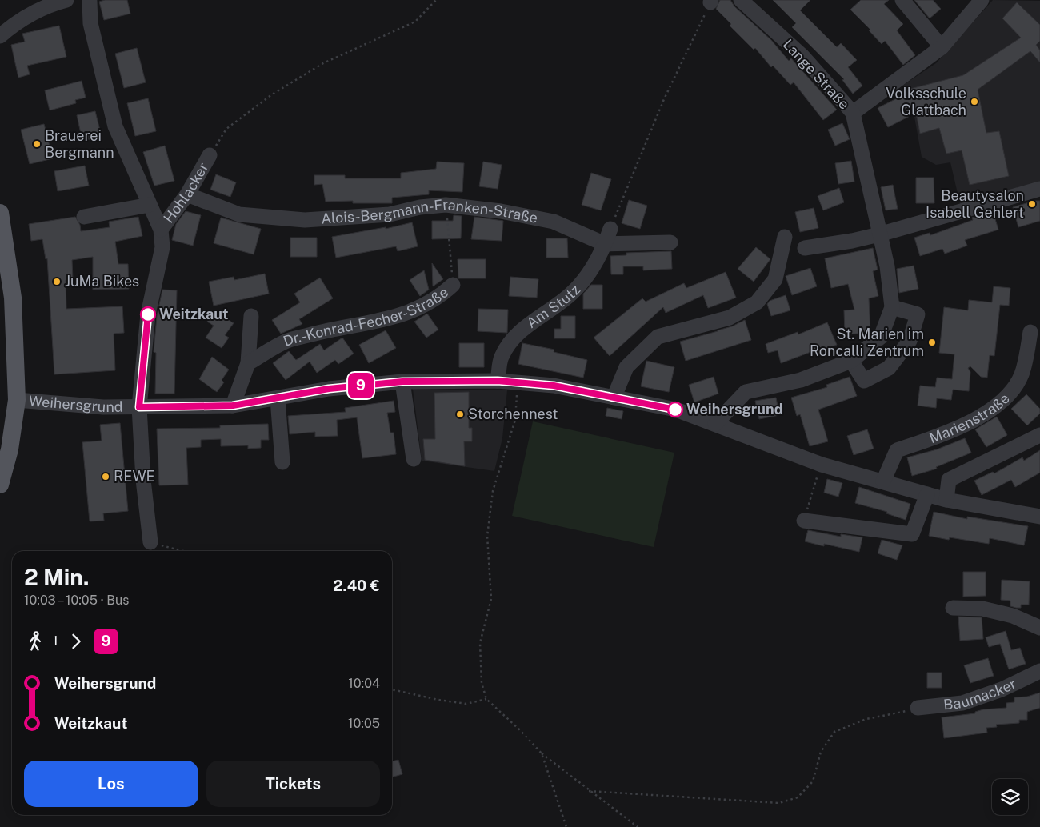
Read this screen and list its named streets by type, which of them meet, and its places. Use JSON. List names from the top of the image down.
{
  "streets": {
    "street": [
      "Lange Straße",
      "Hohlacker",
      "Alois-Bergmann-Franken-Straße",
      "Am Stutz",
      "Dr.-Konrad-Fecher-Straße",
      "Weihersgrund",
      "Marienstraße",
      "Baumacker"
    ]
  },
  "crossings": [
    ["Lange Straße", "Weihersgrund"],
    ["Hohlacker", "Alois-Bergmann-Franken-Straße"],
    ["Alois-Bergmann-Franken-Straße", "Am Stutz"],
    ["Alois-Bergmann-Franken-Straße", "Dr.-Konrad-Fecher-Straße"],
    ["Am Stutz", "Weihersgrund"],
    ["Weihersgrund", "Marienstraße"]
  ],
  "places": [
    "Volksschule Glattbach",
    "Brauerei Bergmann",
    "Beautysalon Isabell Gehlert",
    "JuMa Bikes",
    "Weitzkaut",
    "St. Marien im Roncalli Zentrum",
    "Weihersgrund",
    "Storchennest",
    "REWE"
  ],
  "lines": ["bus line 9"],
  "page": {
    "on_map": "9",
    "heading": ["2 Min.", "10:03 – 10:05 · Bus", "2.40 €"],
    "legs": ["1", "9"],
    "list": [
      {
        "name": "Weihersgrund",
        "value": "10:04"
      },
      {
        "name": "Weitzkaut",
        "value": "10:05"
      }
    ],
    "buttons": ["Los", "Tickets"]
  }
}
